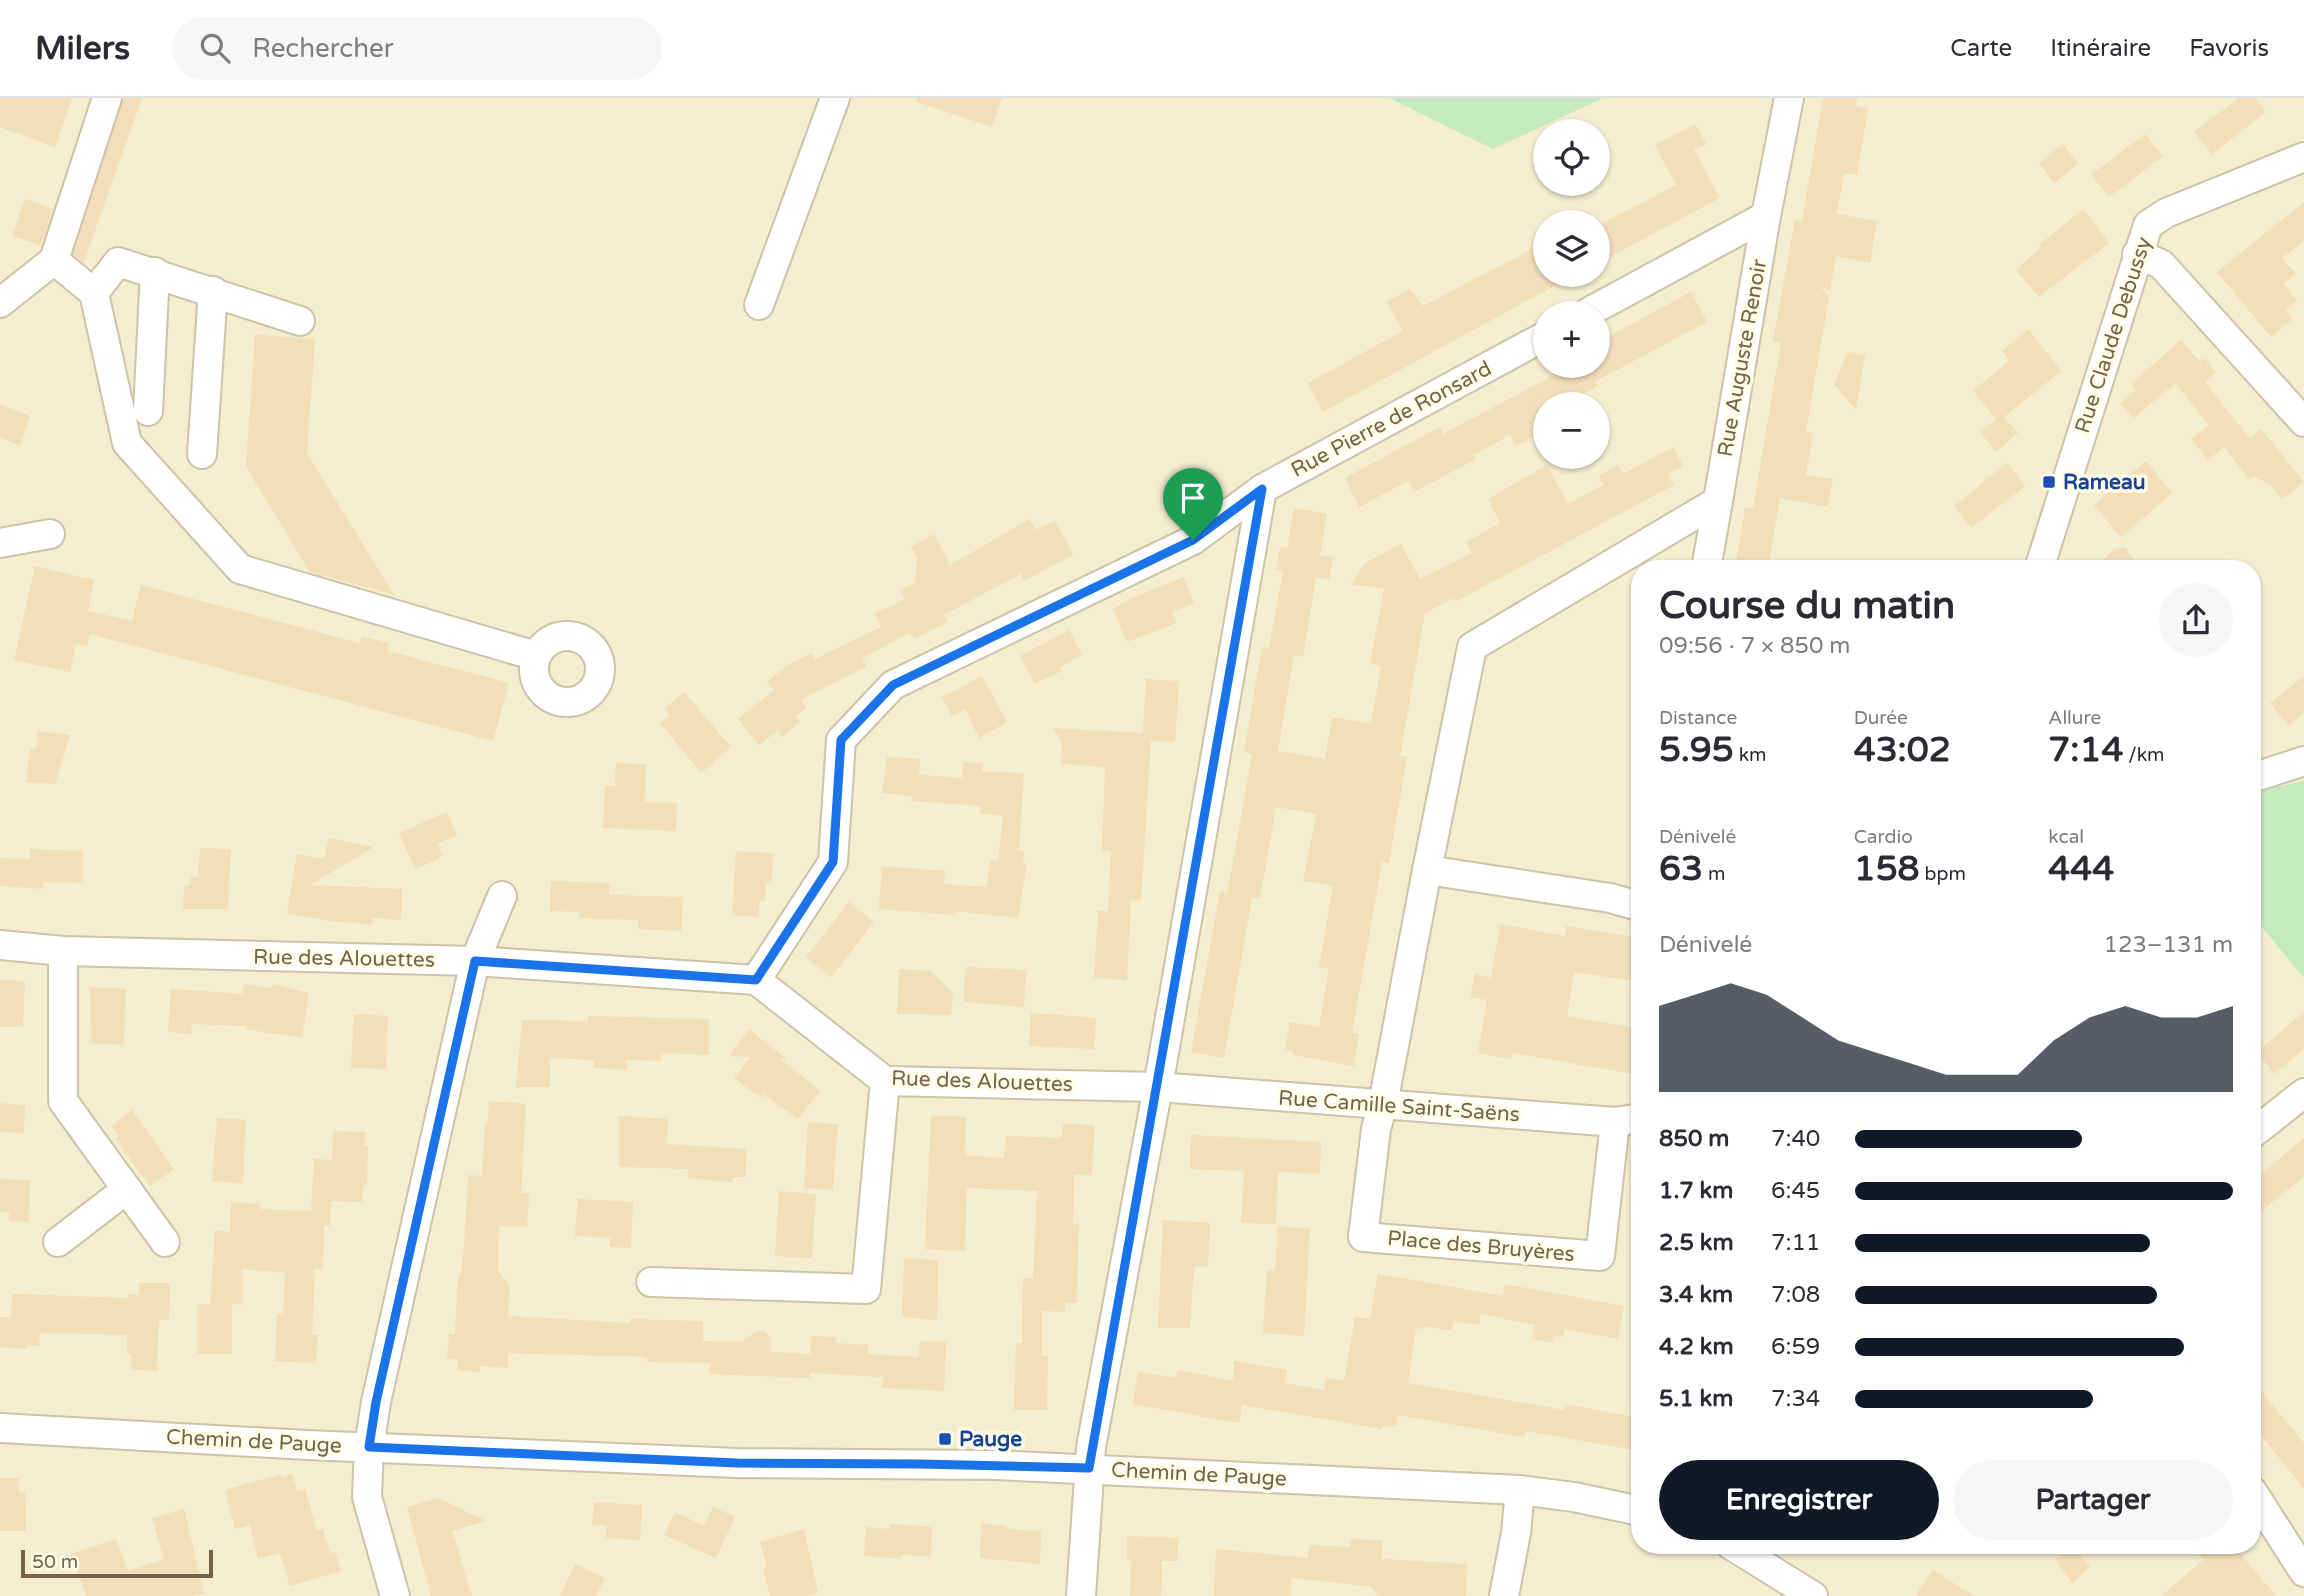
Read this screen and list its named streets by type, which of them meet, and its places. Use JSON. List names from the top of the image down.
{
  "streets": {
    "street": [
      "Rue Claude Debussy",
      "Rue Auguste Renoir",
      "Rue Pierre de Ronsard",
      "Rue des Alouettes",
      "Rue Camille Saint-Saëns",
      "Place des Bruyères",
      "Chemin de Pauge"
    ]
  },
  "crossings": [
    ["Rue Pierre de Ronsard", "Rue des Alouettes"],
    ["Rue des Alouettes", "Rue Camille Saint-Saëns"],
    ["Rue Camille Saint-Saëns", "Place des Bruyères"]
  ],
  "places": {
    "transit": ["Rameau", "Pauge"]
  },
  "scale_bar": "50 m",
  "page": {
    "header": "Milers",
    "search": "Rechercher",
    "nav": ["Carte", "Itinéraire", "Favoris"],
    "map_buttons": ["+", "−"],
    "heading": ["Course du matin", "09:56 · 7 × 850 m"],
    "stats": [
      ["Distance", "5.95 km"],
      ["Durée", "43:02"],
      ["Allure", "7:14 /km"],
      ["Dénivelé", "63 m"],
      ["Cardio", "158 bpm"],
      ["kcal", "444"]
    ],
    "chart": ["Dénivelé", "123–131 m"],
    "list": [
      {
        "name": "850 m",
        "note": "7:40"
      },
      {
        "name": "1.7 km",
        "note": "6:45"
      },
      {
        "name": "2.5 km",
        "note": "7:11"
      },
      {
        "name": "3.4 km",
        "note": "7:08"
      },
      {
        "name": "4.2 km",
        "note": "6:59"
      },
      {
        "name": "5.1 km",
        "note": "7:34"
      }
    ],
    "buttons": ["Enregistrer", "Partager"],
    "scale": "50 m"
  }
}
